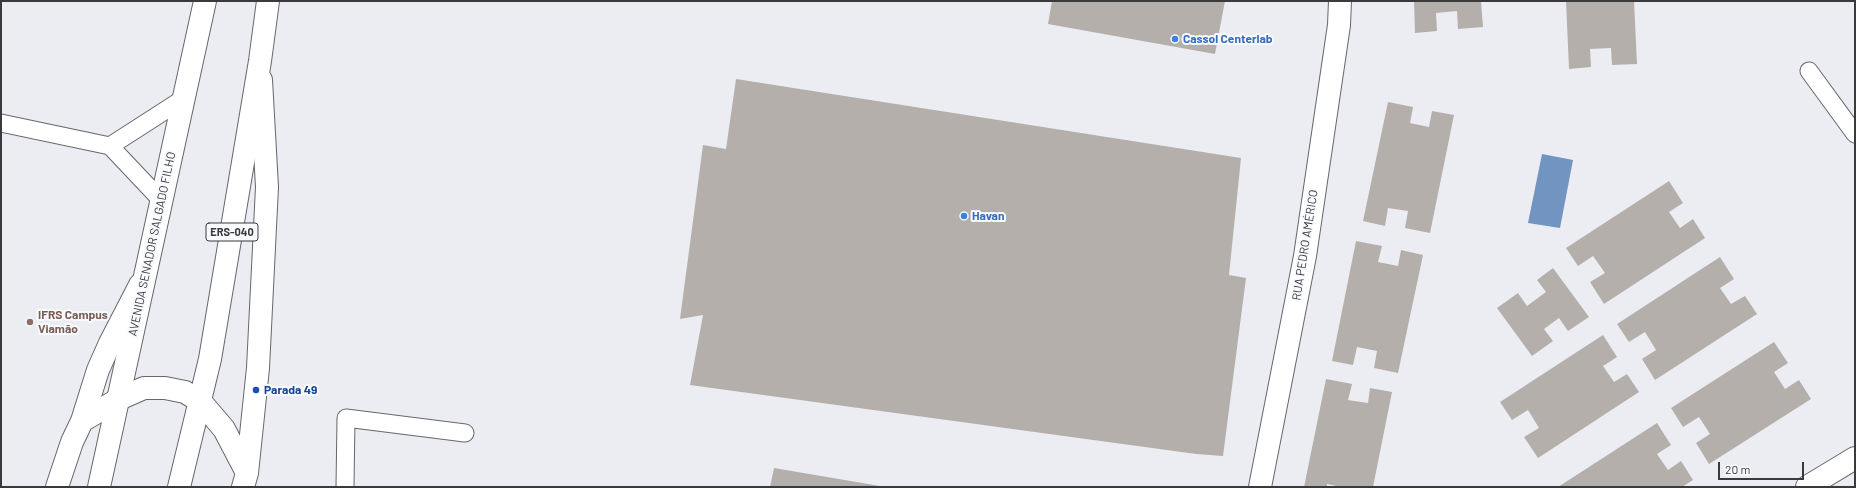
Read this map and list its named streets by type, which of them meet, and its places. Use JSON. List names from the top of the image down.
{
  "streets": {
    "street": ["ERS-040", "AVENIDA SENADOR SALGADO FILHO", "RUA PEDRO AMÉRICO"]
  },
  "places": [
    "Cassol Centerlab",
    "Havan",
    "IFRS Campus Viamão",
    "Parada 49"
  ],
  "scale_bar": "20 m"
}
